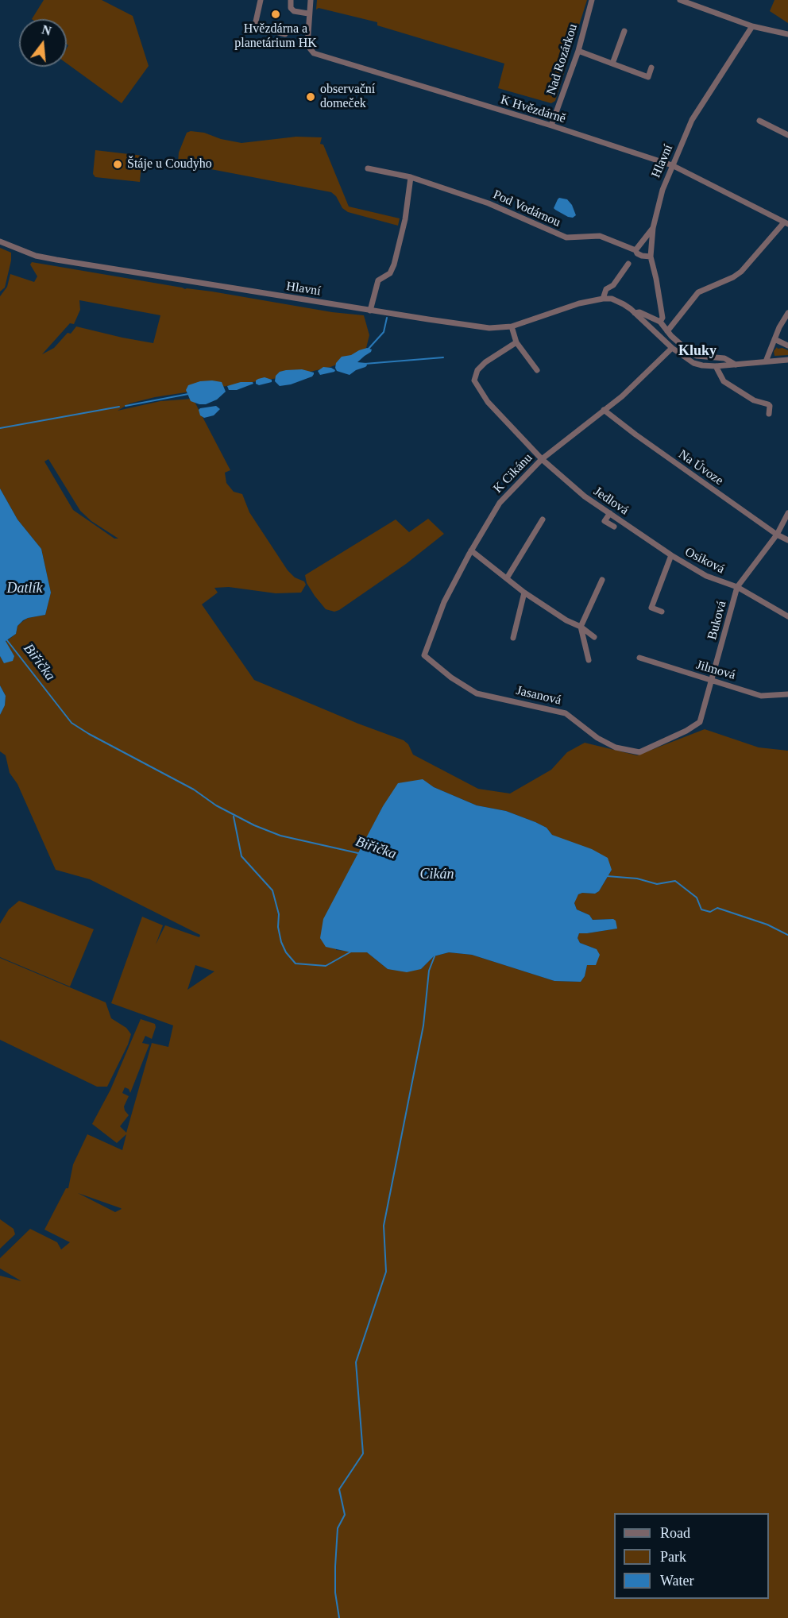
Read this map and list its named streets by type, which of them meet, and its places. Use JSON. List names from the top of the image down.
{
  "streets": {
    "street": [
      "Nad Rozárkou",
      "K Hvězdárně",
      "Hlavní",
      "Pod Vodárnou",
      "Na Úvoze",
      "K Cikánu",
      "Jedlová",
      "Osiková",
      "Buková",
      "Jilmová",
      "Jasanová"
    ]
  },
  "crossings": [
    ["Nad Rozárkou", "K Hvězdárně"],
    ["K Hvězdárně", "Hlavní"],
    ["Hlavní", "Pod Vodárnou"],
    ["Hlavní", "K Cikánu"],
    ["Na Úvoze", "K Cikánu"],
    ["Na Úvoze", "Buková"],
    ["K Cikánu", "Jedlová"],
    ["K Cikánu", "Jasanová"],
    ["Jedlová", "Osiková"],
    ["Osiková", "Buková"],
    ["Buková", "Jilmová"],
    ["Buková", "Jasanová"]
  ],
  "districts": ["Kluky"],
  "water": ["Datlík", "Biřička", "Cikán"],
  "places": ["Hvězdárna a planetárium HK", "observační domeček", "Štáje u Coudyho"],
  "legend": ["Road", "Park", "Water"],
  "north": "top"
}
